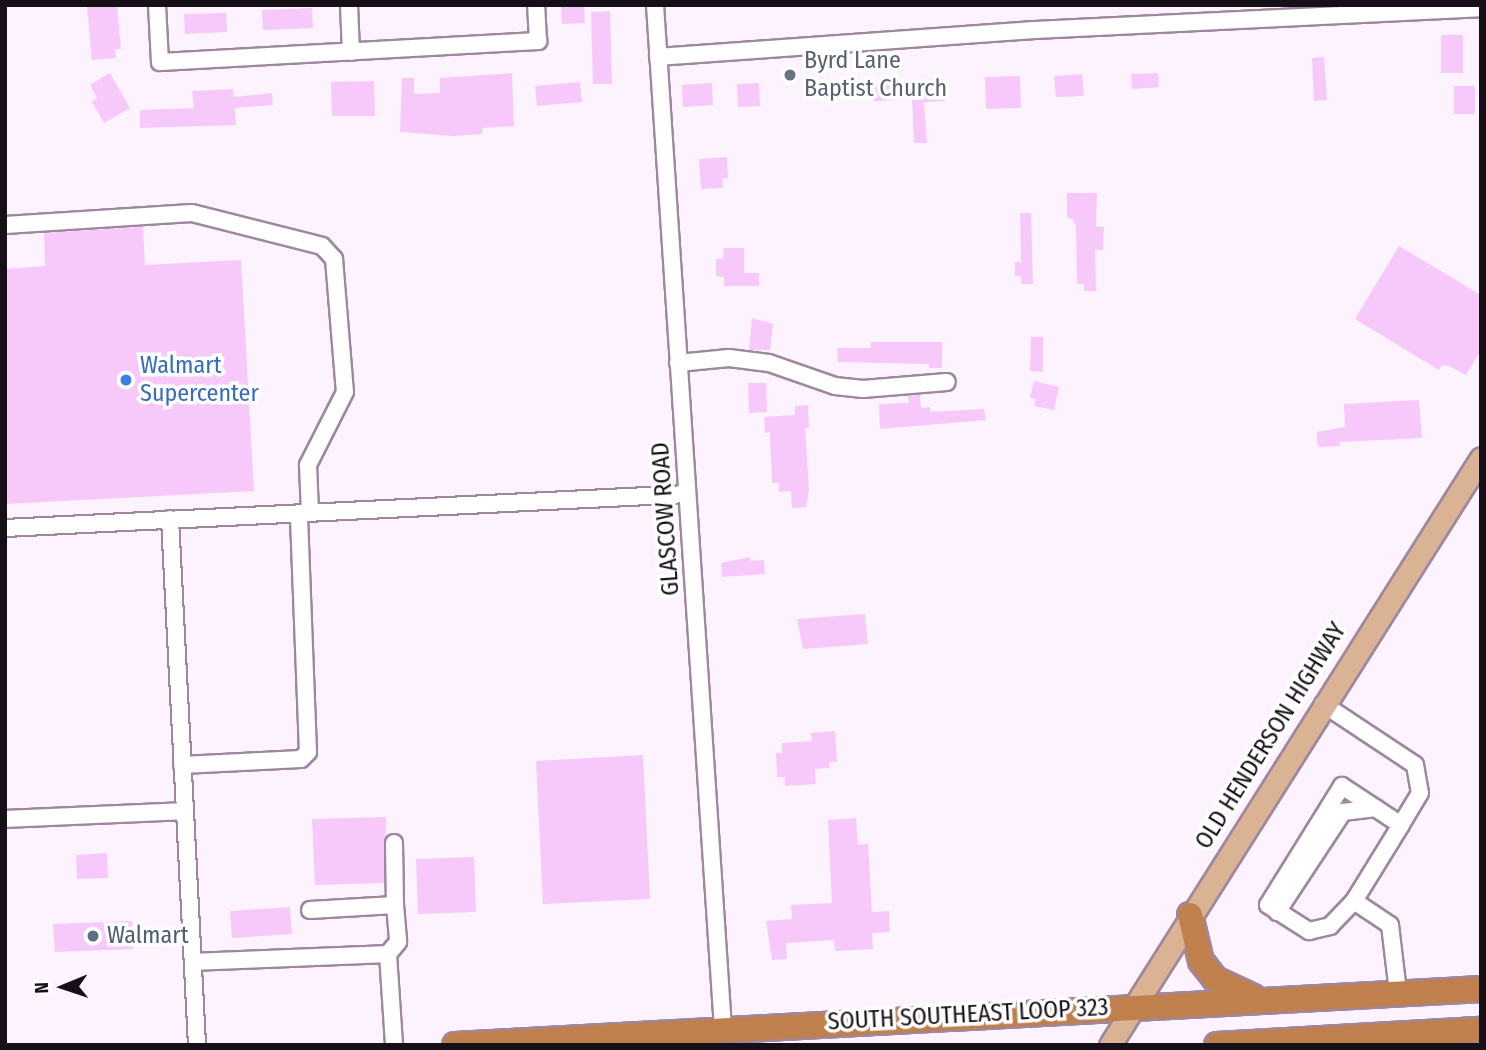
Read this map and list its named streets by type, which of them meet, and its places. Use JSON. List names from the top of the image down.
{
  "streets": {
    "highway": ["SOUTH SOUTHEAST LOOP 323"],
    "main road": ["OLD HENDERSON HIGHWAY"],
    "street": ["GLASCOW ROAD"]
  },
  "crossings": [
    ["GLASCOW ROAD", "SOUTH SOUTHEAST LOOP 323"],
    ["OLD HENDERSON HIGHWAY", "SOUTH SOUTHEAST LOOP 323"]
  ],
  "places": ["Byrd Lane Baptist Church", "Walmart Supercenter", "Walmart"],
  "north": "left"
}
